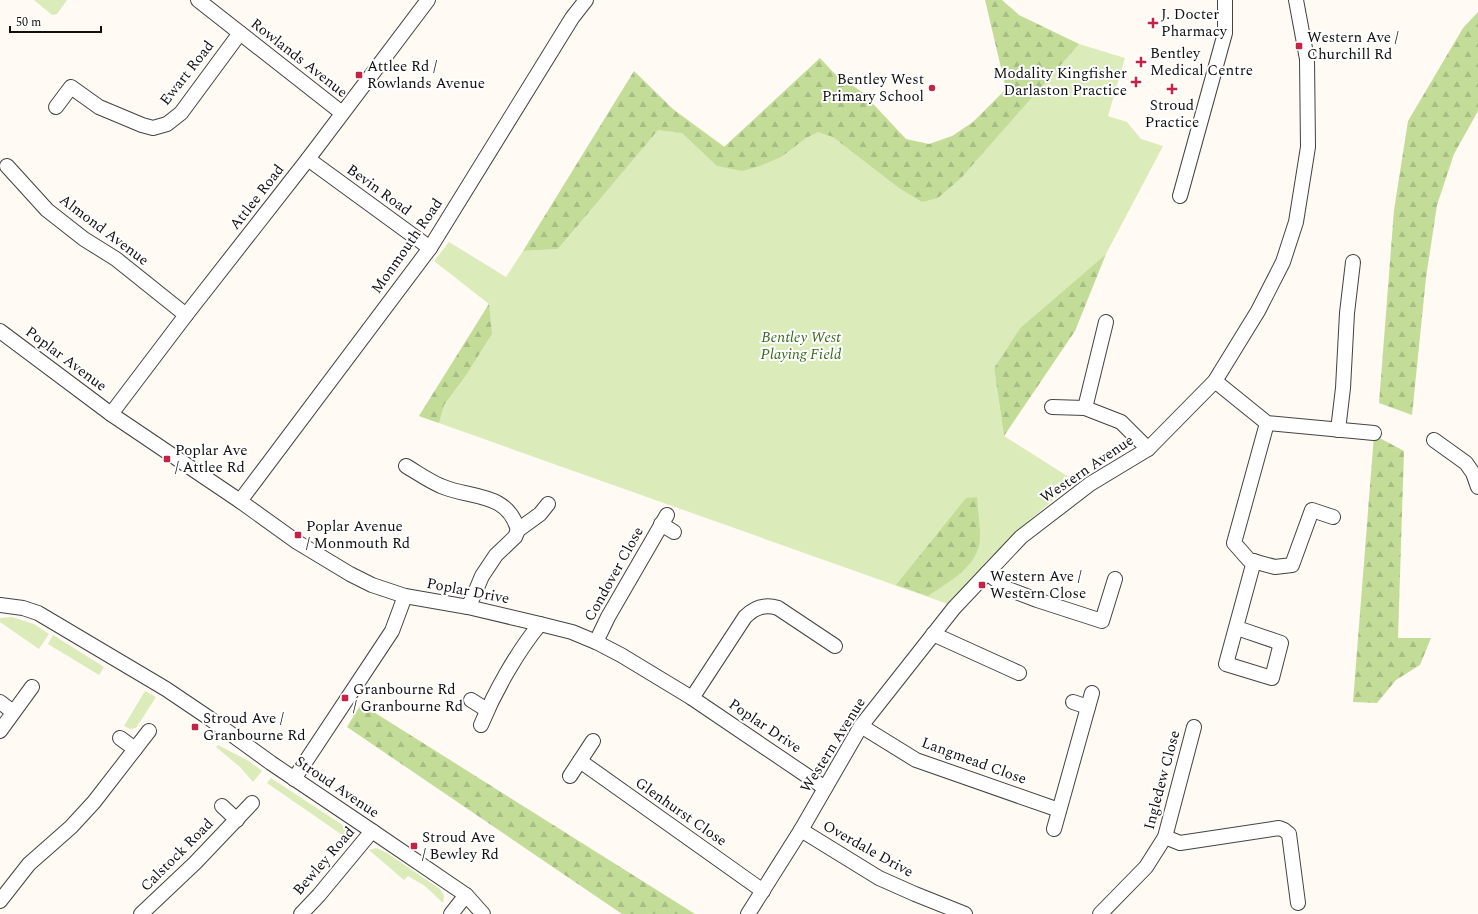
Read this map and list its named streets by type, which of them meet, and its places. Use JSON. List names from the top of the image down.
{
  "streets": {
    "street": [
      "Rowlands Avenue",
      "Ewart Road",
      "Bevin Road",
      "Attlee Road",
      "Almond Avenue",
      "Monmouth Road",
      "Poplar Avenue",
      "Western Avenue",
      "Condover Close",
      "Poplar Drive",
      "Langmead Close",
      "Ingledew Close",
      "Stroud Avenue",
      "Glenhurst Close",
      "Overdale Drive",
      "Calstock Road",
      "Bewley Road"
    ]
  },
  "crossings": [
    ["Rowlands Avenue", "Ewart Road"],
    ["Rowlands Avenue", "Attlee Road"],
    ["Bevin Road", "Attlee Road"],
    ["Bevin Road", "Monmouth Road"],
    ["Attlee Road", "Almond Avenue"],
    ["Attlee Road", "Poplar Avenue"],
    ["Attlee Road", "Poplar Drive"],
    ["Monmouth Road", "Poplar Drive"],
    ["Poplar Avenue", "Poplar Drive"],
    ["Western Avenue", "Poplar Drive"],
    ["Western Avenue", "Langmead Close"],
    ["Western Avenue", "Glenhurst Close"],
    ["Western Avenue", "Overdale Drive"],
    ["Condover Close", "Poplar Drive"],
    ["Stroud Avenue", "Bewley Road"]
  ],
  "parks": ["Bentley West Playing Field"],
  "places": {
    "health": [
      "J. Docter Pharmacy",
      "Bentley Medical Centre",
      "Modality Kingfisher Darlaston Practice",
      "Stroud Practice"
    ],
    "transit": [
      "Western Ave / Churchill Rd",
      "Attlee Rd / Rowlands Avenue",
      "Poplar Ave / Attlee Rd",
      "Poplar Avenue / Monmouth Rd",
      "Western Ave / Western Close",
      "Granbourne Rd / Granbourne Rd",
      "Stroud Ave / Granbourne Rd",
      "Stroud Ave / Bewley Rd"
    ],
    "other": ["Bentley West Primary School"]
  },
  "scale_bar": "50 m"
}
